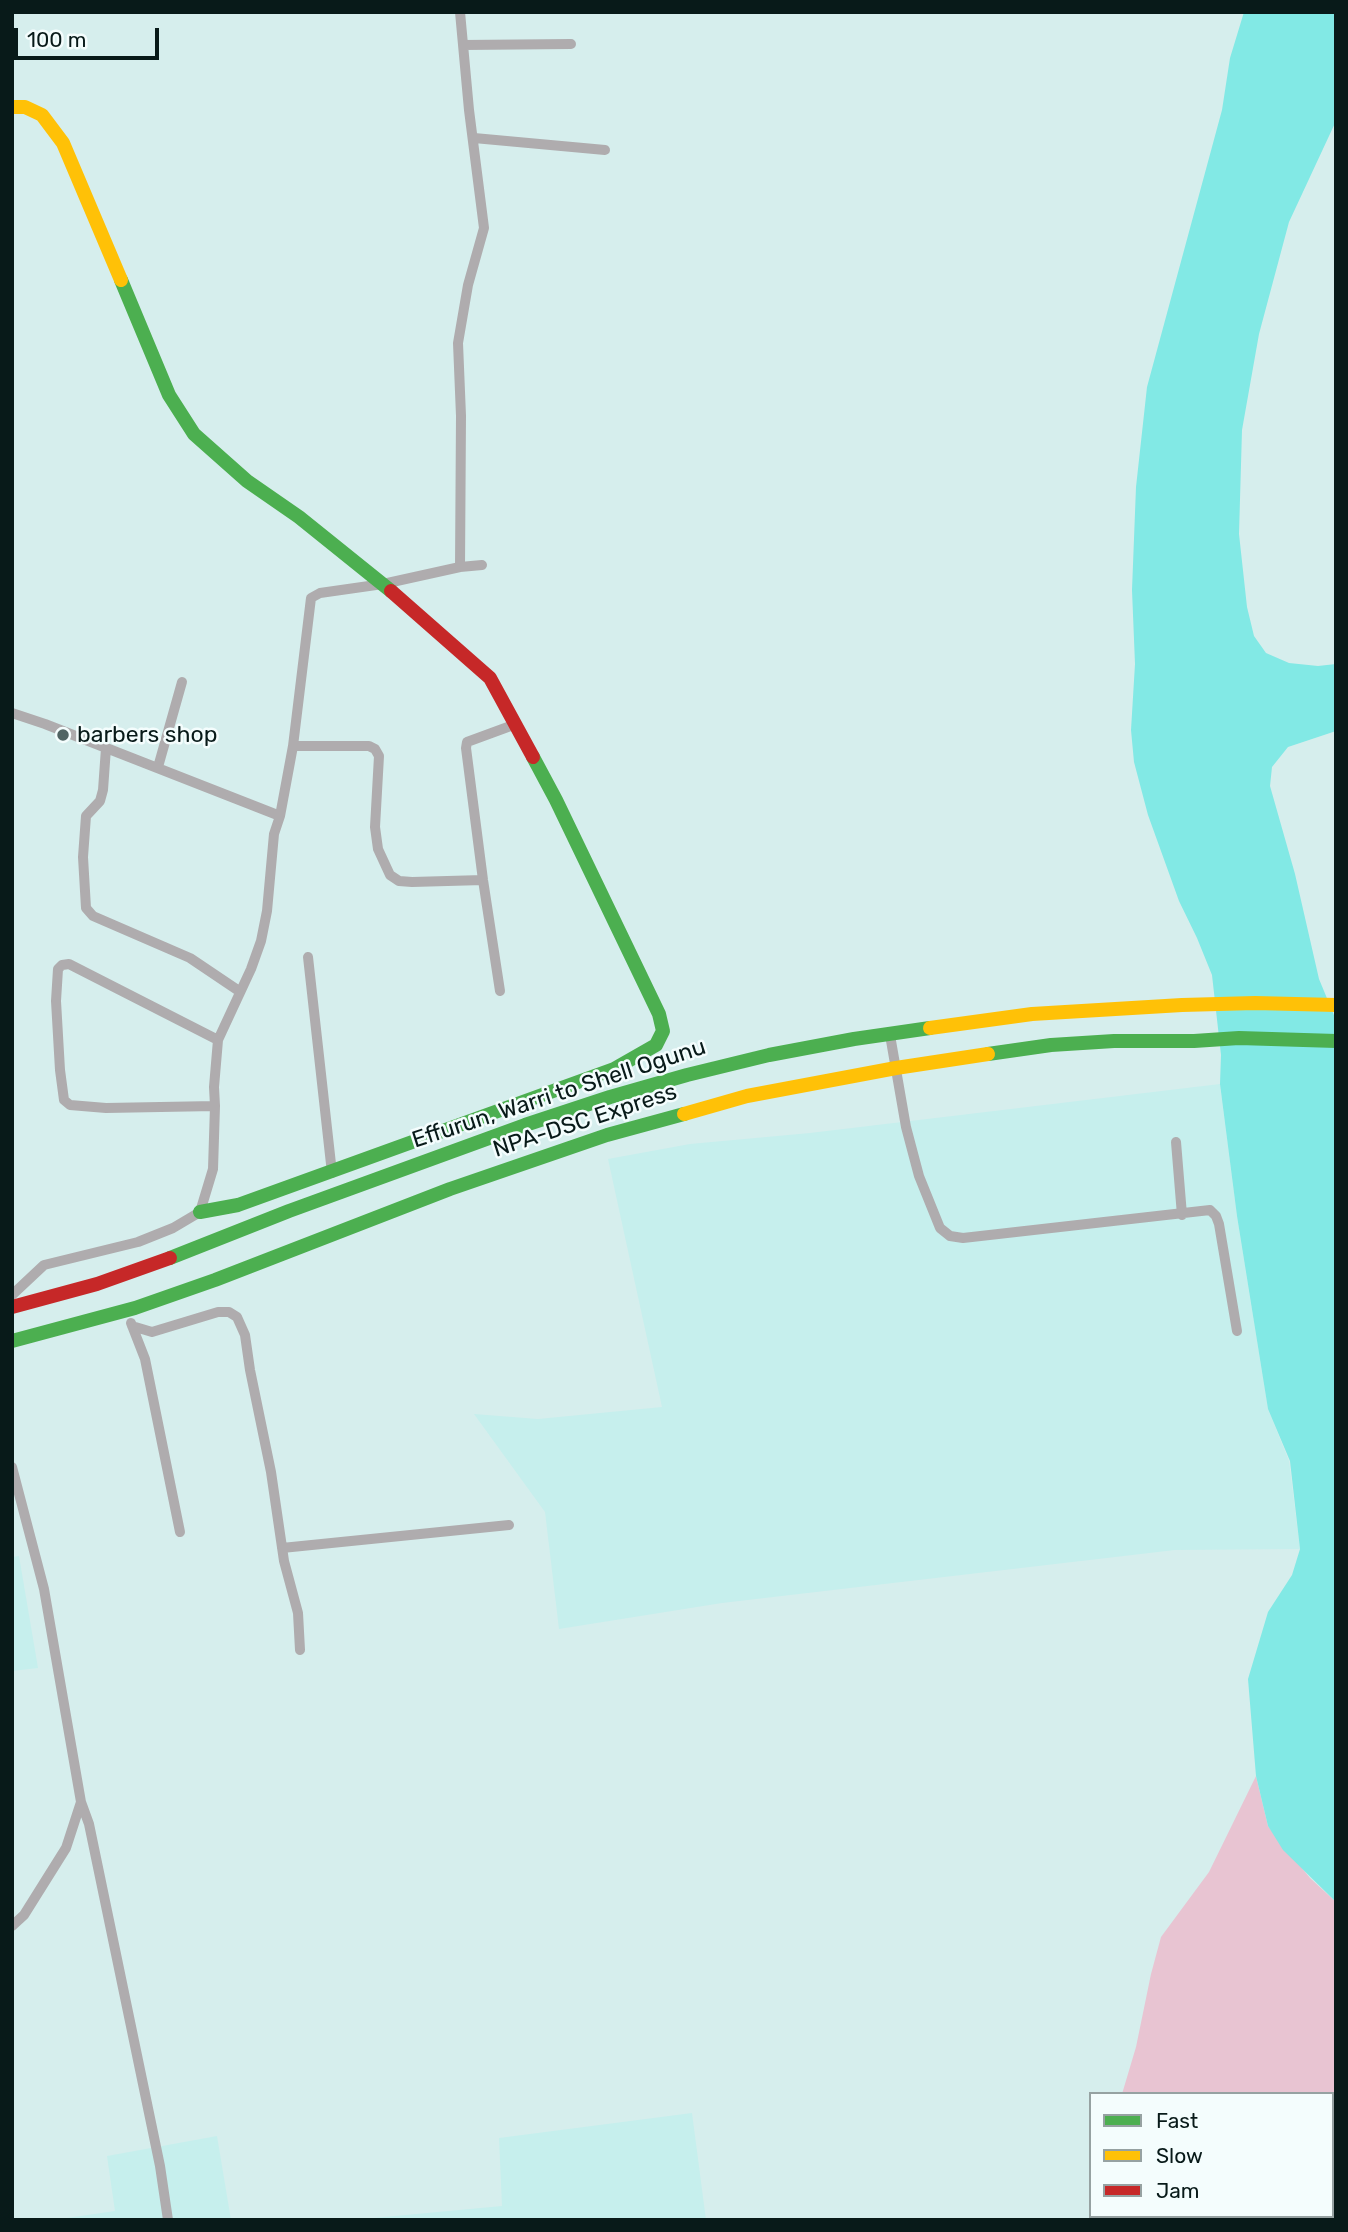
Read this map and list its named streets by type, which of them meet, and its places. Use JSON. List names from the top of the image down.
{
  "streets": {
    "main road": ["Effurun, Warri to Shell Ogunu", "NPA-DSC Express"]
  },
  "places": ["barbers shop"],
  "legend": ["Fast", "Slow", "Jam"],
  "scale_bar": "100 m"
}
